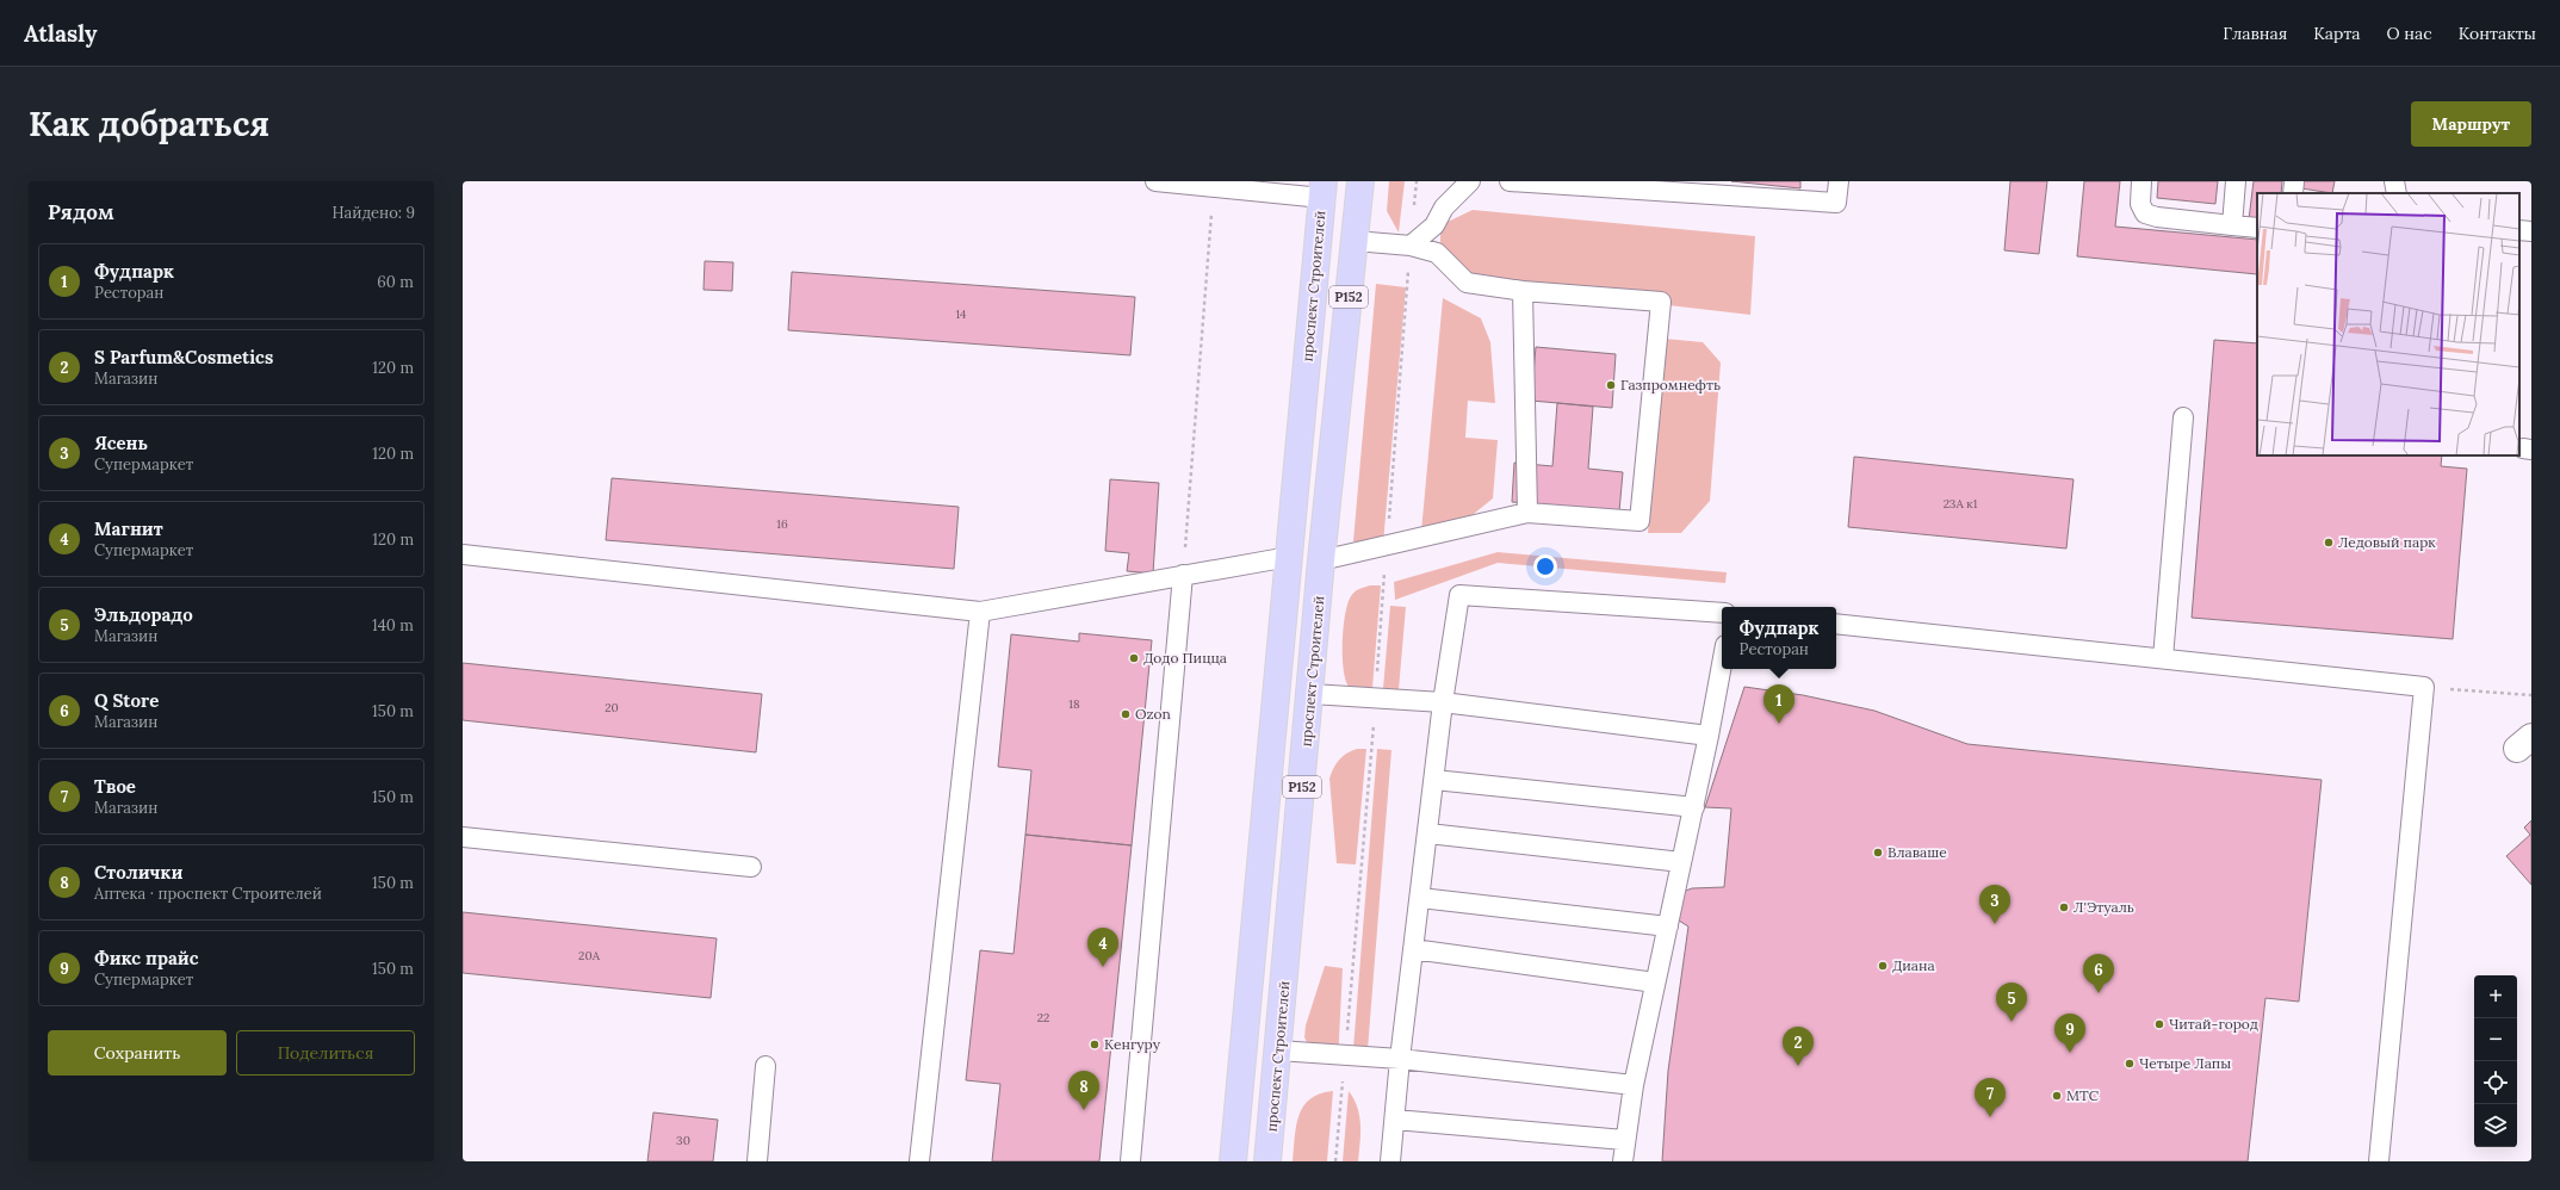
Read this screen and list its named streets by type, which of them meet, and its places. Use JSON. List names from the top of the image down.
{
  "streets": {
    "main road": ["проспект Строителей", "Р152"]
  },
  "places": [
    "Газпромнефть",
    "Ледовый парк",
    "Додо Пицца",
    "Ozon",
    "Влаваше",
    "Л'Этуаль",
    "Диана",
    "Читай-город",
    "Кенгуру",
    "Четыре Лапы",
    "МТС"
  ],
  "house_numbers": [
    "14",
    "23А к1",
    "16",
    "18",
    "20",
    "20А",
    "22",
    "30"
  ],
  "page": {
    "header": "Atlasly",
    "nav": [
      "Главная",
      "Карта",
      "О нас",
      "Контакты"
    ],
    "buttons": [
      "Маршрут",
      ["Сохранить", "Поделиться"]
    ],
    "title": "Как добраться",
    "heading": ["Рядом", "Найдено: 9"],
    "list": [
      {
        "mark": "1",
        "name": "Фудпарк",
        "note": "Ресторан",
        "value": "60 m"
      },
      {
        "mark": "2",
        "name": "S Parfum&Cosmetics",
        "note": "Магазин",
        "value": "120 m"
      },
      {
        "mark": "3",
        "name": "Ясень",
        "note": "Супермаркет",
        "value": "120 m"
      },
      {
        "mark": "4",
        "name": "Магнит",
        "note": "Супермаркет",
        "value": "120 m"
      },
      {
        "mark": "5",
        "name": "Эльдорадо",
        "note": "Магазин",
        "value": "140 m"
      },
      {
        "mark": "6",
        "name": "Q Store",
        "note": "Магазин",
        "value": "150 m"
      },
      {
        "mark": "7",
        "name": "Твое",
        "note": "Магазин",
        "value": "150 m"
      },
      {
        "mark": "8",
        "name": "Столички",
        "note": "Аптека · проспект Строителей",
        "value": "150 m"
      },
      {
        "mark": "9",
        "name": "Фикс прайс",
        "note": "Супермаркет",
        "value": "150 m"
      }
    ],
    "popup": ["Фудпарк", "Ресторан"],
    "pins": [
      "1",
      "3",
      "4",
      "6",
      "5",
      "9",
      "2",
      "8",
      "7"
    ],
    "map_buttons": ["+", "−"]
  }
}
